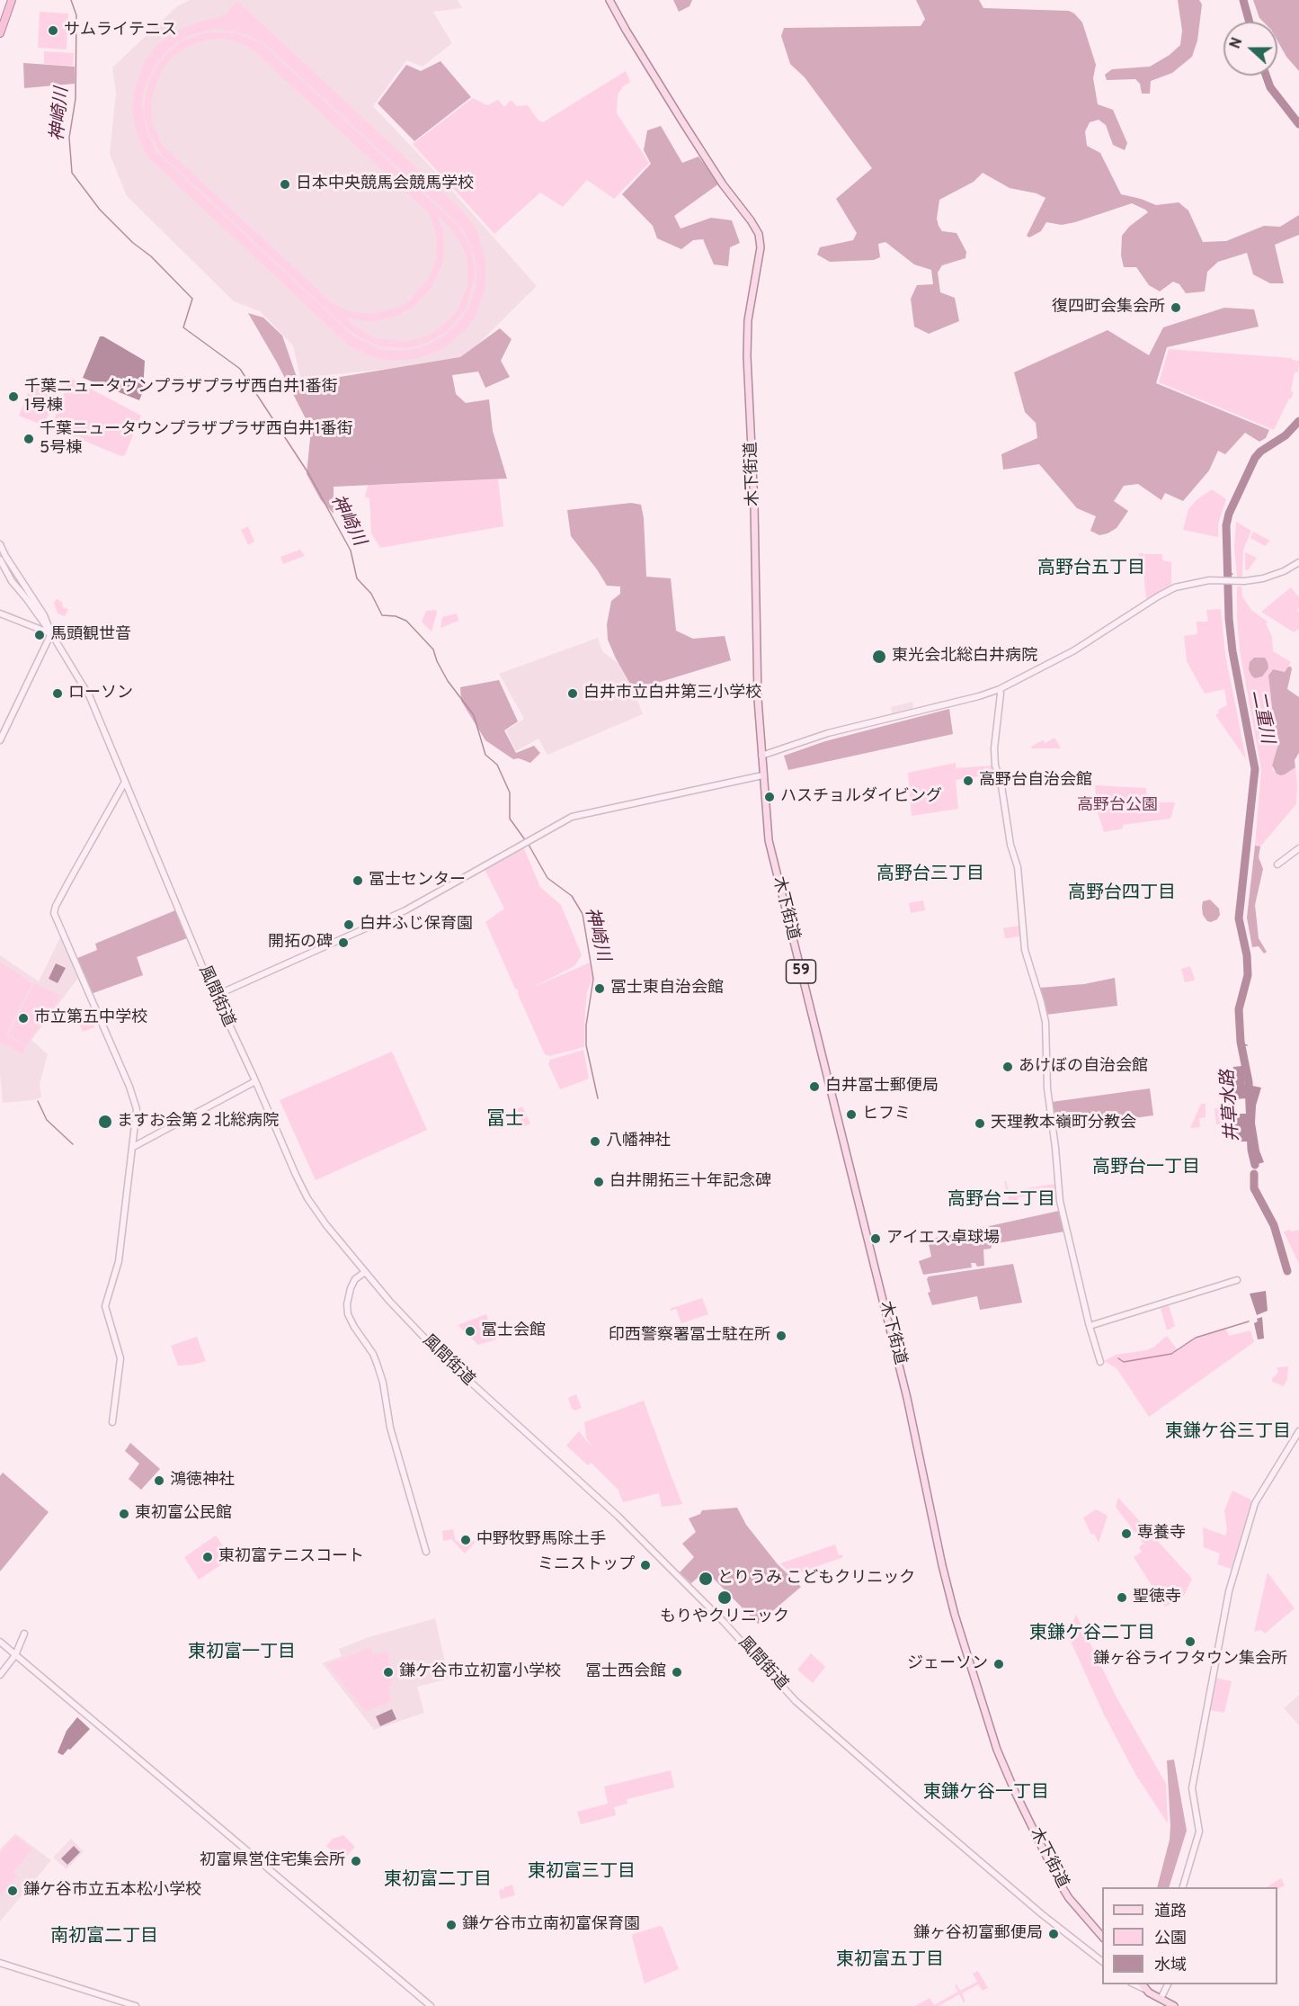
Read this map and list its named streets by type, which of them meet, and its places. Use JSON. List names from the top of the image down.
{
  "streets": {
    "main road": ["木下街道", "59"],
    "street": ["風間街道"]
  },
  "districts": [
    "高野台五丁目",
    "高野台三丁目",
    "高野台四丁目",
    "冨士",
    "高野台一丁目",
    "高野台二丁目",
    "東鎌ケ谷三丁目",
    "東鎌ケ谷二丁目",
    "東初富一丁目",
    "東鎌ケ谷一丁目",
    "東初富三丁目",
    "東初富二丁目",
    "南初富二丁目",
    "東初富五丁目"
  ],
  "water": ["神崎川", "二重川", "井草水路"],
  "parks": ["高野台公園"],
  "places": [
    "サムライテニス",
    "日本中央競馬会競馬学校",
    "復四町会集会所",
    "千葉ニュータウンプラザプラザ西白井1番街 1号棟",
    "千葉ニュータウンプラザプラザ西白井1番街 5号棟",
    "馬頭観世音",
    "東光会北総白井病院",
    "ローソン",
    "白井市立白井第三小学校",
    "高野台自治会館",
    "ハスチョルダイビング",
    "冨士センター",
    "白井ふじ保育園",
    "開拓の碑",
    "冨士東自治会館",
    "市立第五中学校",
    "あけぼの自治会館",
    "白井冨士郵便局",
    "ヒフミ",
    "ますお会第２北総病院",
    "天理教本嶺町分教会",
    "八幡神社",
    "白井開拓三十年記念碑",
    "アイエス卓球場",
    "冨士会館",
    "印西警察署冨士駐在所",
    "鴻徳神社",
    "東初富公民館",
    "専養寺",
    "中野牧野馬除土手",
    "東初富テニスコート",
    "ミニストップ",
    "とりうみ こどもクリニック",
    "もりやクリニック",
    "聖徳寺",
    "鎌ヶ谷ライフタウン集会所",
    "ジェーソン",
    "鎌ケ谷市立初富小学校",
    "冨士西会館",
    "初富県営住宅集会所",
    "鎌ケ谷市立五本松小学校",
    "鎌ケ谷市立南初富保育園",
    "鎌ヶ谷初富郵便局"
  ],
  "legend": ["道路", "公園", "水域"],
  "north": "left"
}
